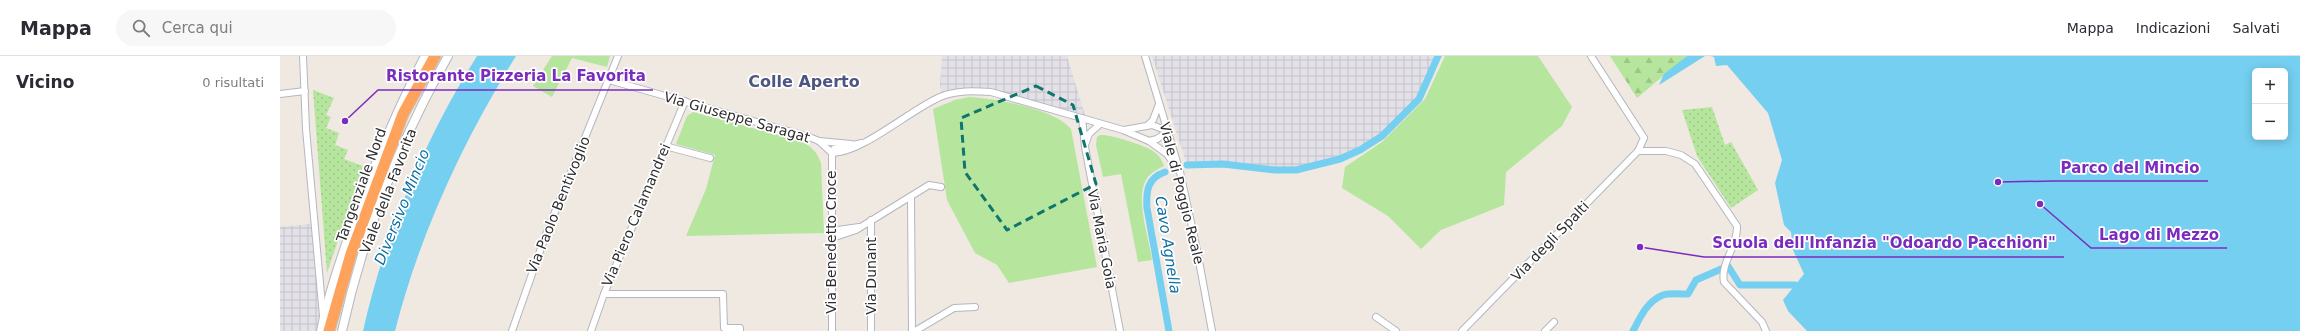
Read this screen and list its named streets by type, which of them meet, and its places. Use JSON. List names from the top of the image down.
{
  "streets": {
    "highway": ["Tangenziale Nord"],
    "main road": ["Viale della Favorita"],
    "street": [
      "Via Giuseppe Saragat",
      "Viale di Poggio Reale",
      "Via Paolo Bentivoglio",
      "Via Piero Calamandrei",
      "Via Maria Goia",
      "Via degli Spalti",
      "Via Benedetto Croce",
      "Via Dunant"
    ]
  },
  "crossings": [
    ["Via Giuseppe Saragat", "Viale di Poggio Reale"],
    ["Via Giuseppe Saragat", "Via Paolo Bentivoglio"],
    ["Via Giuseppe Saragat", "Via Piero Calamandrei"],
    ["Via Giuseppe Saragat", "Via Maria Goia"],
    ["Via Giuseppe Saragat", "Via Benedetto Croce"]
  ],
  "districts": ["Colle Aperto"],
  "water": ["Diversivo Mincio", "Cavo Agnella"],
  "places": [
    "Ristorante Pizzeria La Favorita",
    "Parco del Mincio",
    "Lago di Mezzo",
    "Scuola dell'Infanzia \"Odoardo Pacchioni\""
  ],
  "page": {
    "header": "Mappa",
    "search": "Cerca qui",
    "nav": ["Mappa", "Indicazioni", "Salvati"],
    "heading": ["Vicino", "0 risultati"],
    "map_buttons": ["+", "−"]
  }
}
